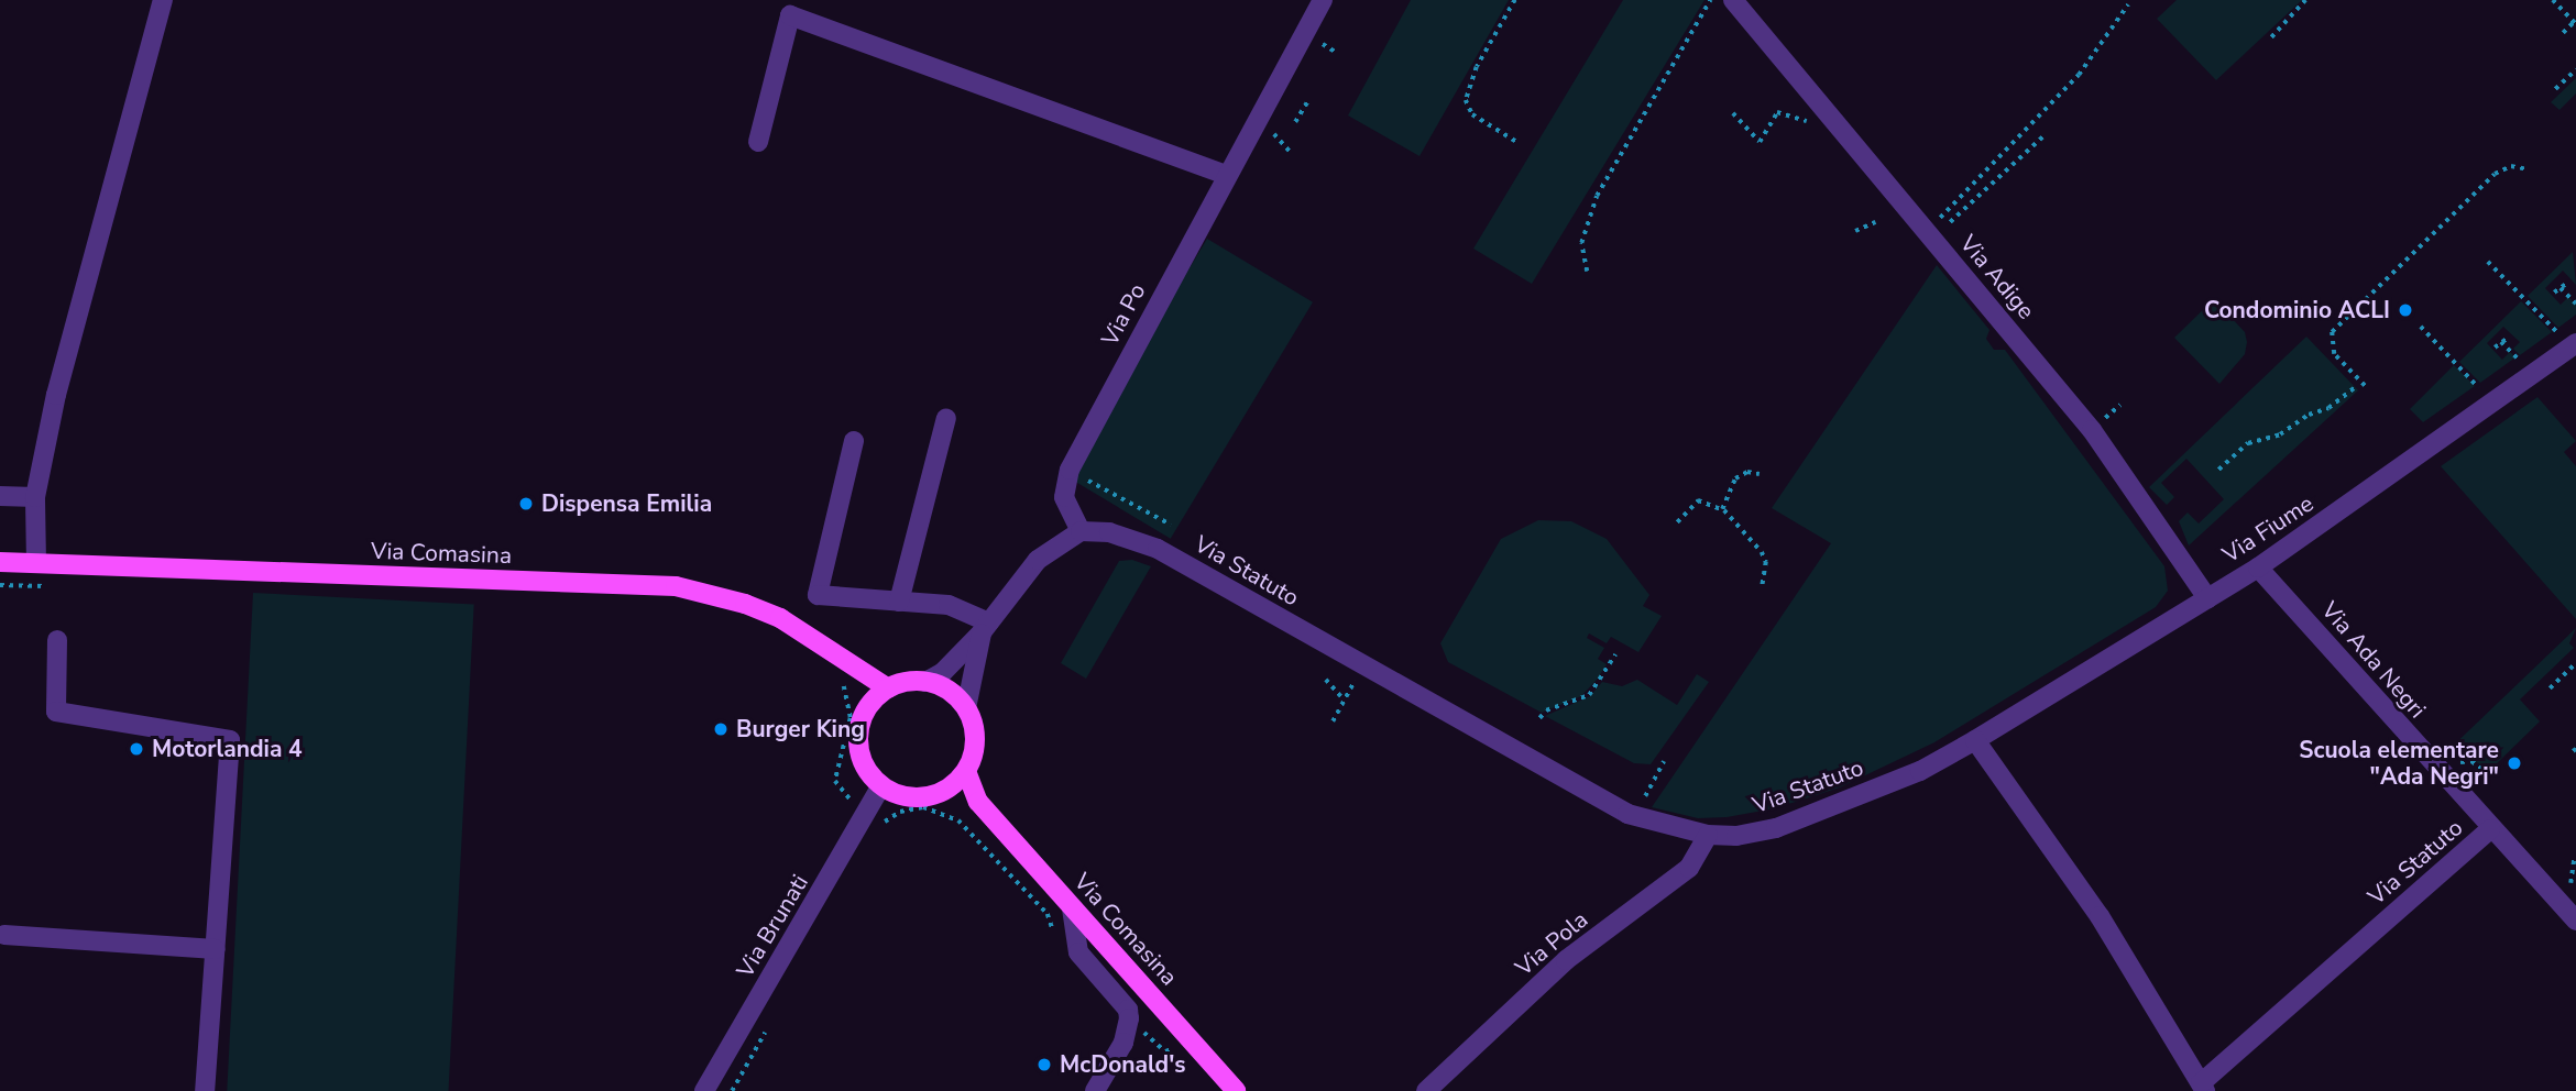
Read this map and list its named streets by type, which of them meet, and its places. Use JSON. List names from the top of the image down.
{
  "streets": {
    "main road": ["Via Comasina"],
    "street": [
      "Via Adige",
      "Via Po",
      "Via Fiume",
      "Via Statuto",
      "Via Ada Negri",
      "Via Brunati",
      "Via Pola"
    ]
  },
  "crossings": [
    ["Via Adige", "Via Fiume"],
    ["Via Po", "Via Statuto"],
    ["Via Fiume", "Via Statuto"],
    ["Via Fiume", "Via Ada Negri"],
    ["Via Comasina", "Via Brunati"],
    ["Via Statuto", "Via Ada Negri"],
    ["Via Statuto", "Via Pola"]
  ],
  "places": [
    "Condominio ACLI",
    "Dispensa Emilia",
    "Burger King",
    "Motorlandia 4",
    "Scuola elementare \"Ada Negri\"",
    "McDonald's"
  ]
}
